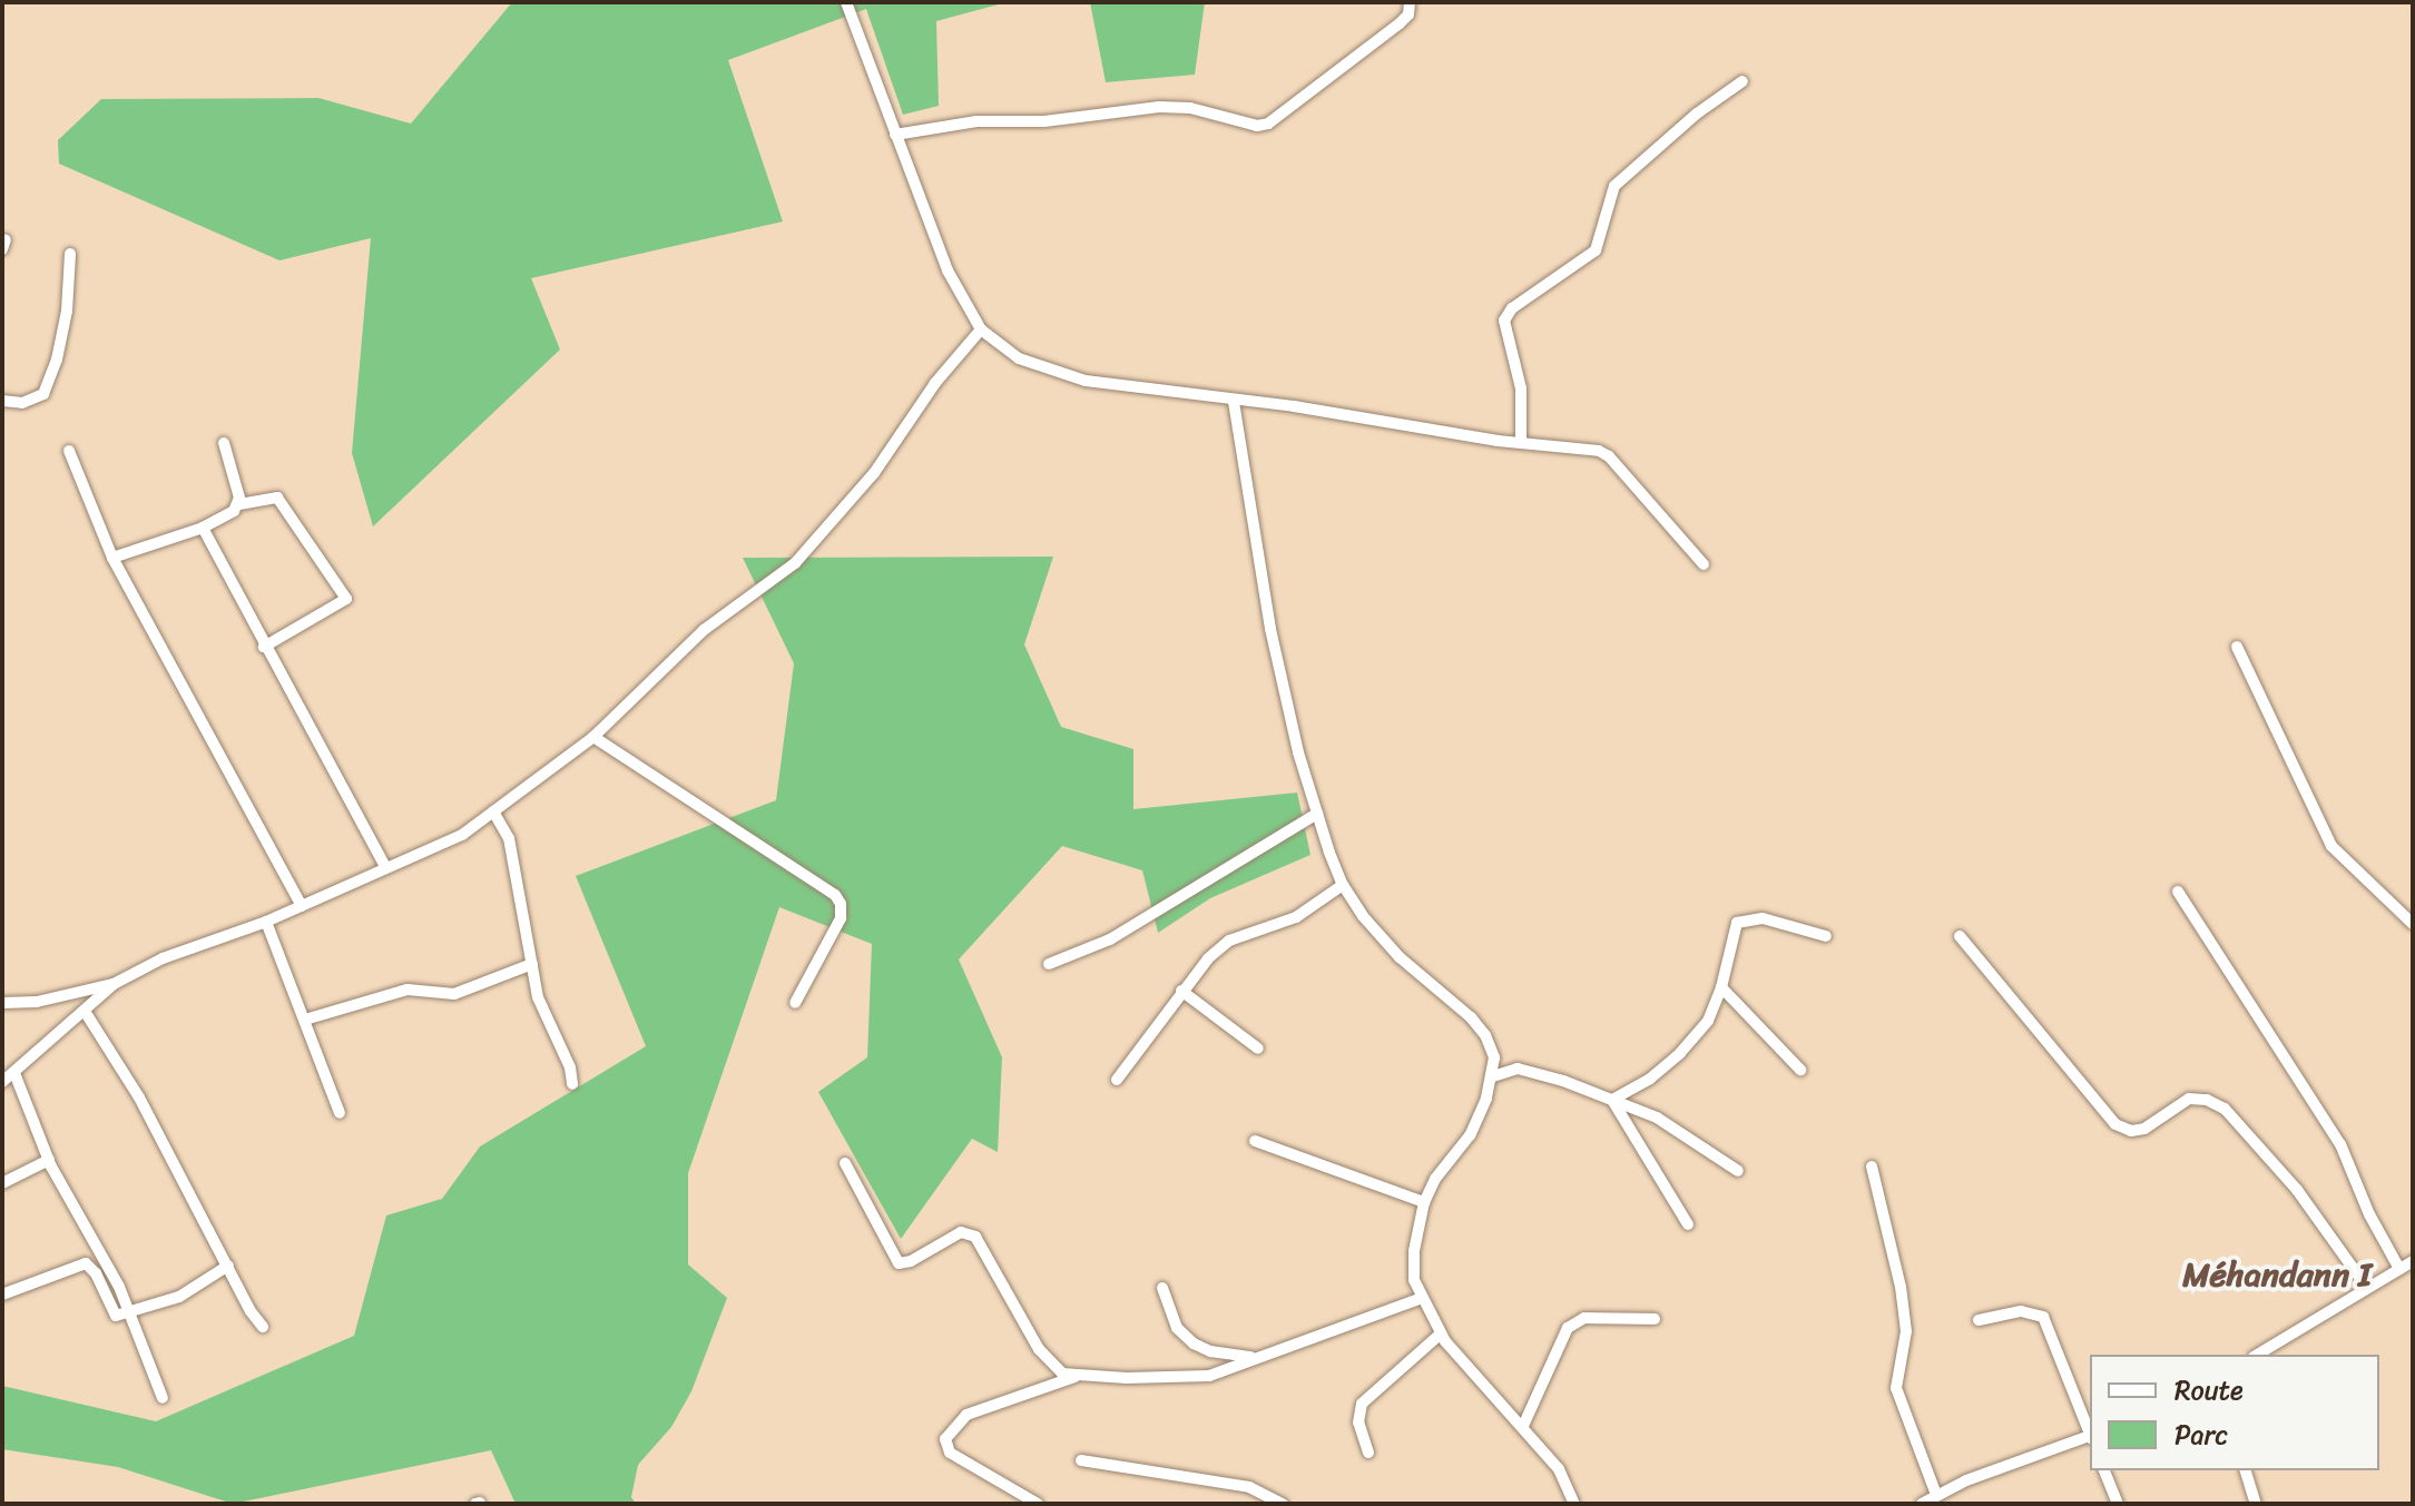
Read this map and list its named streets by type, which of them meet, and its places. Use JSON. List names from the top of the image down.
{
  "districts": ["Méhandann I"],
  "legend": ["Route", "Parc"]
}
